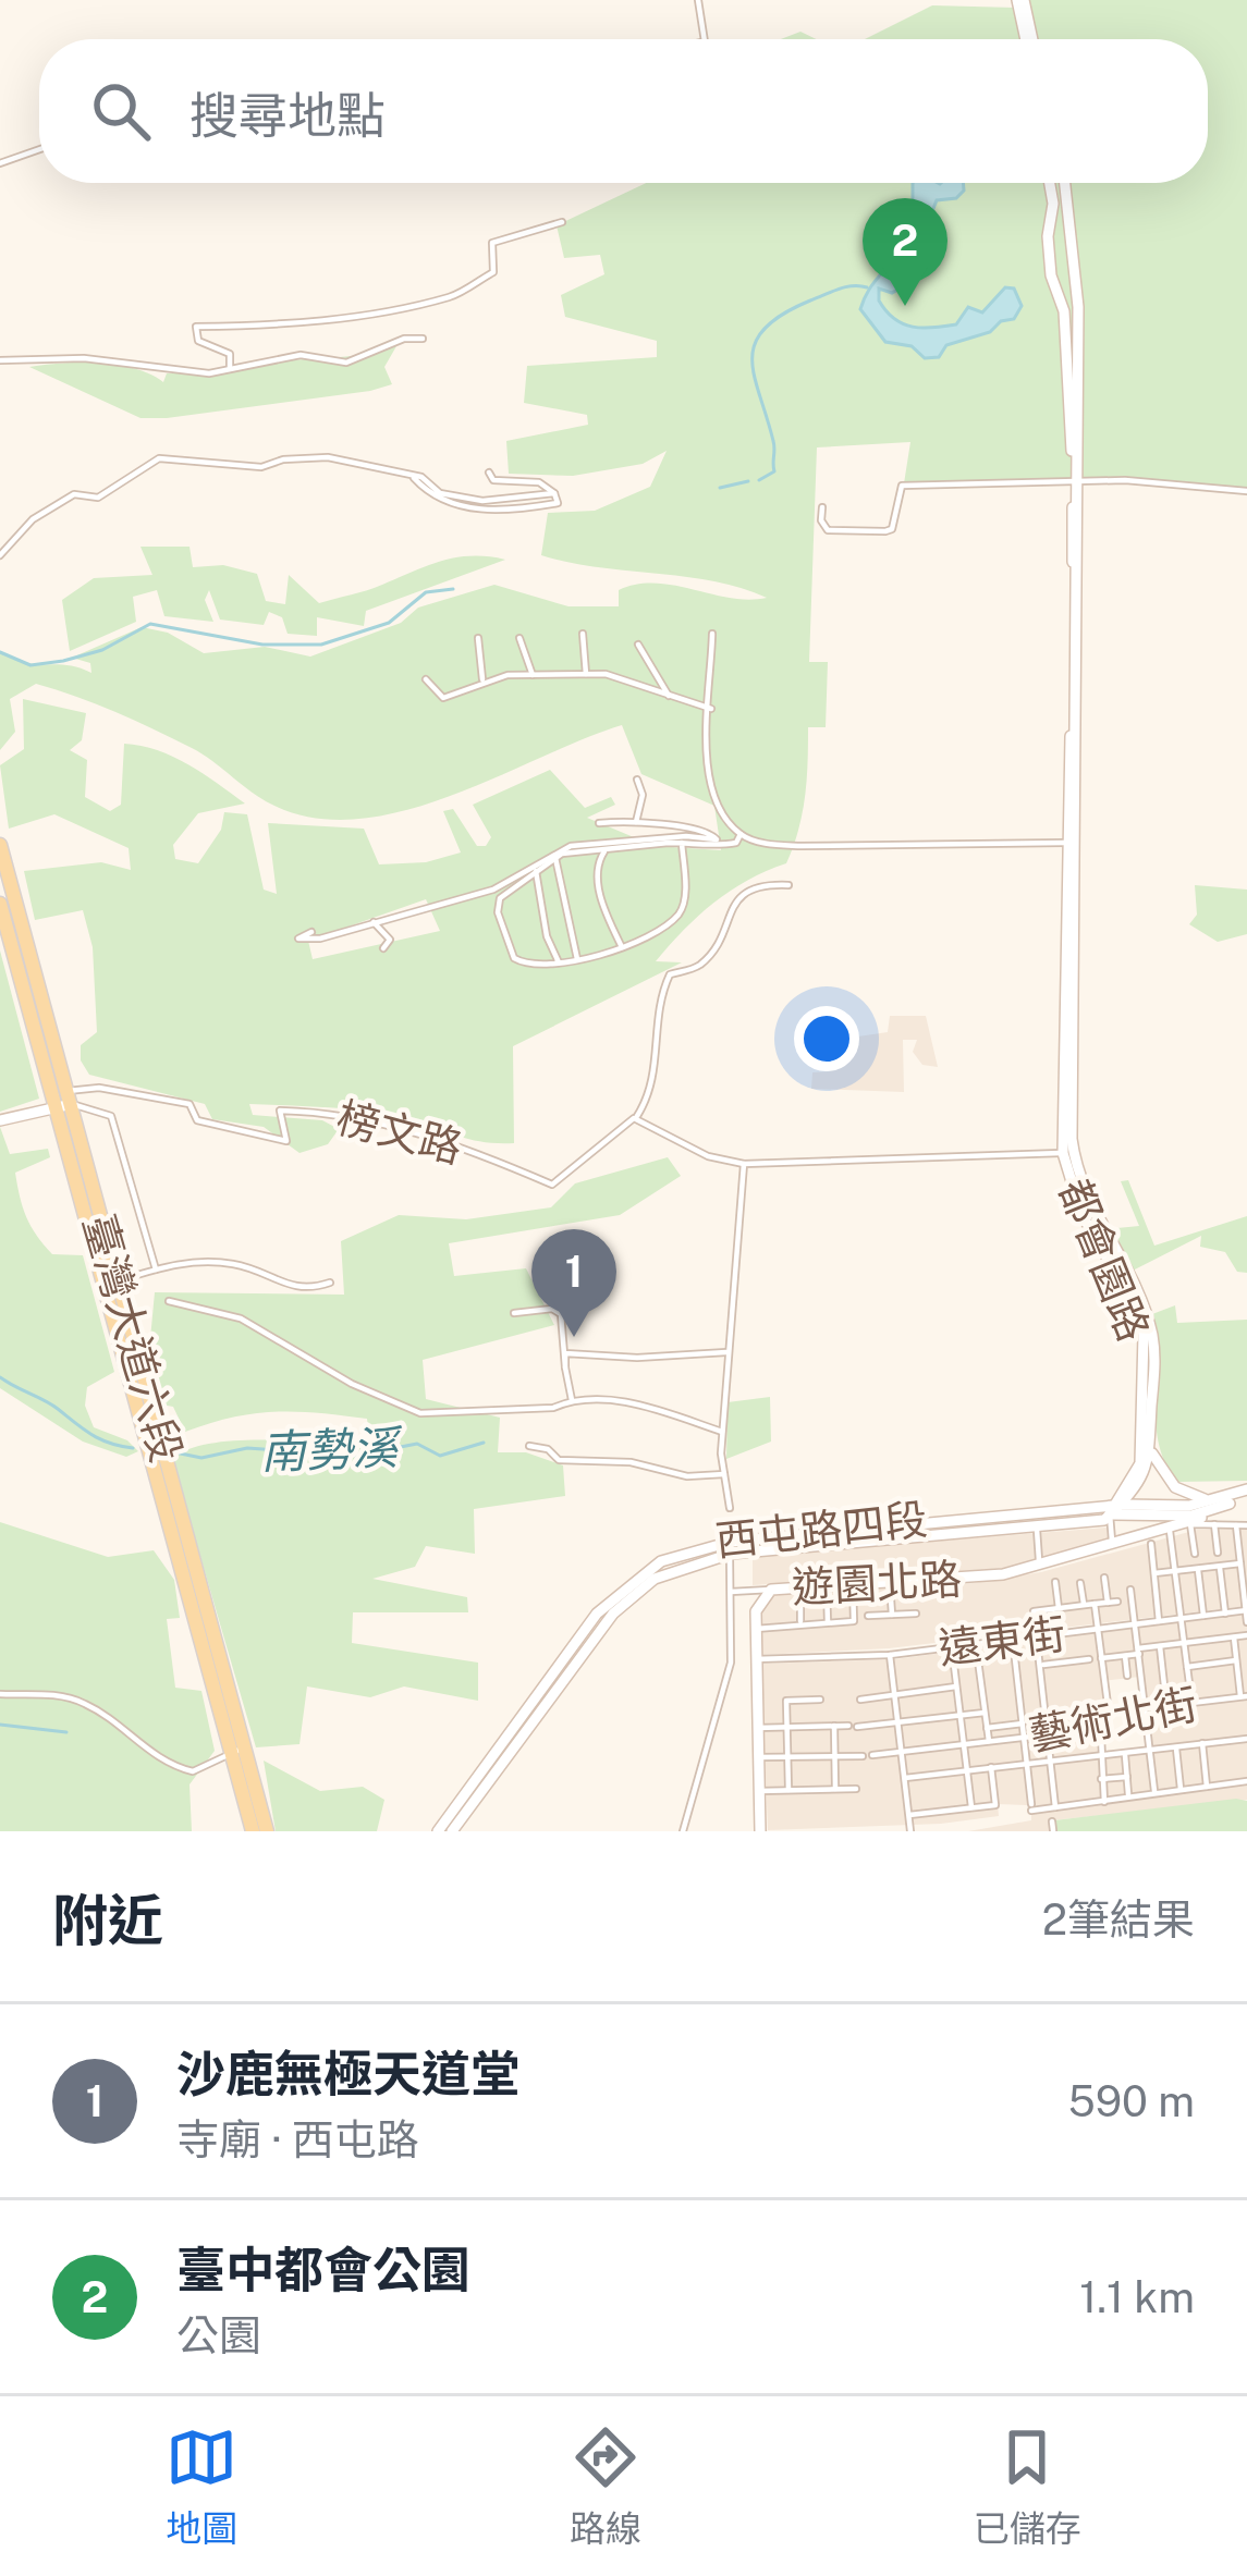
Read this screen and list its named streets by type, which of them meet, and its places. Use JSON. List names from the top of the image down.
{
  "streets": {
    "main road": ["臺灣大道六段"],
    "street": [
      "榜文路",
      "都會園路",
      "西屯路四段",
      "遊園北路",
      "遠東街",
      "藝術北街"
    ]
  },
  "crossings": [
    ["榜文路", "臺灣大道六段"],
    ["都會園路", "西屯路四段"],
    ["西屯路四段", "遊園北路"],
    ["遊園北路", "遠東街"]
  ],
  "water": ["南勢溪"],
  "page": {
    "search": "搜尋地點",
    "pins": ["2", "1"],
    "heading": ["附近", "2筆結果"],
    "list": [
      {
        "mark": "1",
        "name": "沙鹿無極天道堂",
        "note": "寺廟 · 西屯路",
        "value": "590 m"
      },
      {
        "mark": "2",
        "name": "臺中都會公園",
        "note": "公園",
        "value": "1.1 km"
      }
    ],
    "nav": ["地圖", "路線", "已儲存"]
  }
}
